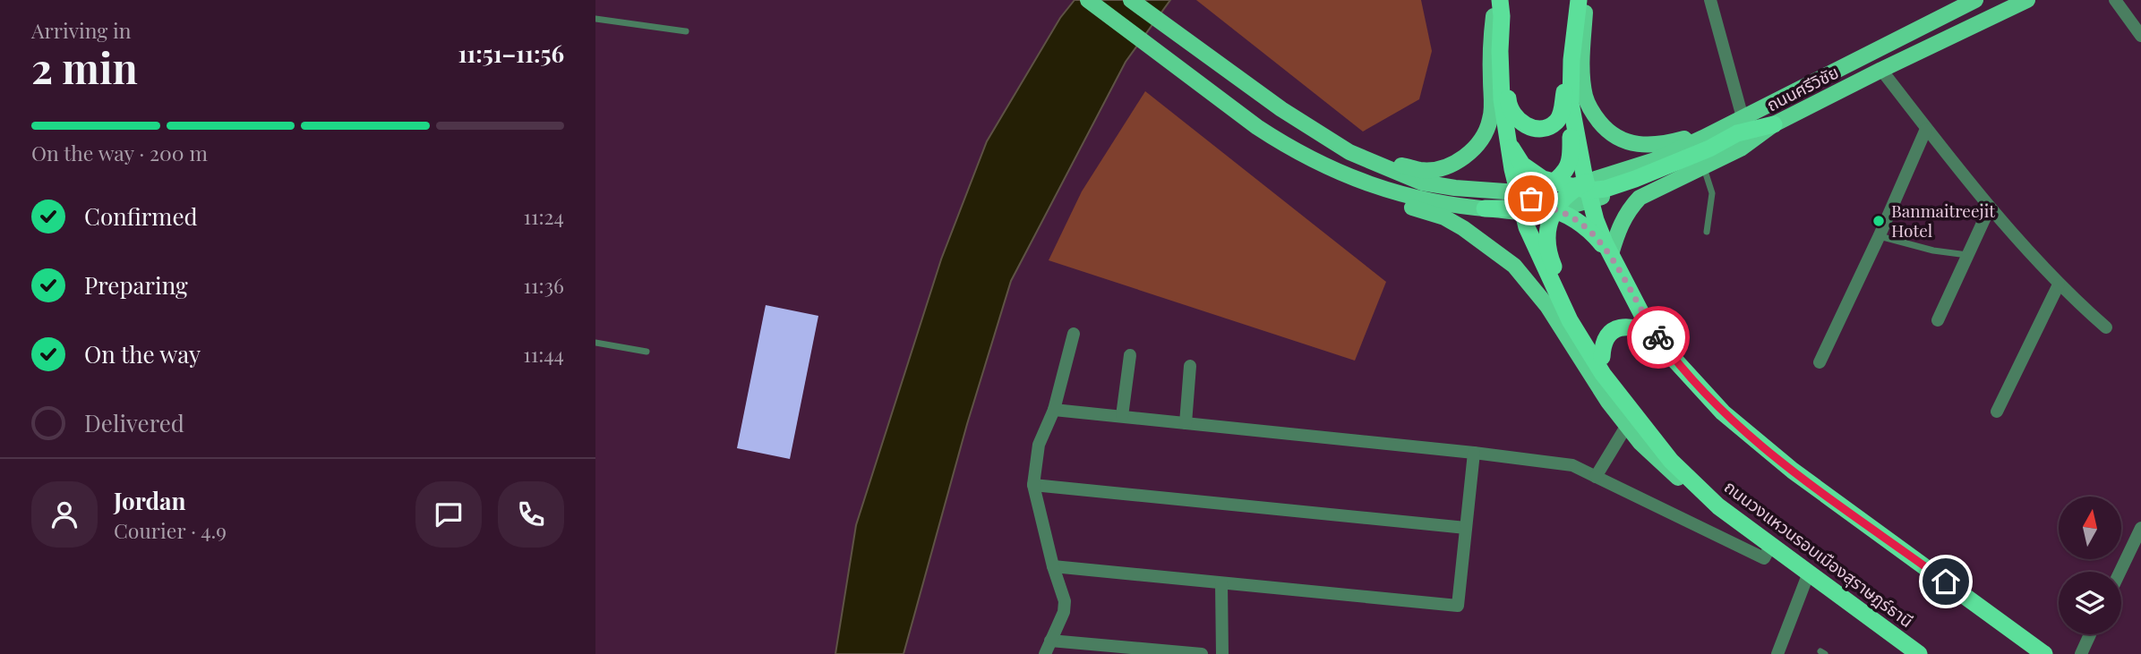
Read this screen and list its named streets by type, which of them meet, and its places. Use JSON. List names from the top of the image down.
{
  "streets": {
    "highway": ["ถนนวงแหวนรอบเมืองสุราษฎร์ธานี"],
    "main road": ["ถนนศรีวิชัย"]
  },
  "crossings": [
    ["ถนนศรีวิชัย", "ถนนวงแหวนรอบเมืองสุราษฎร์ธานี"]
  ],
  "places": ["Banmaitreejit Hotel"],
  "north": "top",
  "page": {
    "heading": ["2 min", "Arriving in", "11:51–11:56"],
    "panel": ["Jordan", "Courier · 4.9"],
    "bar": "On the way · 200 m",
    "list": [
      ["Confirmed", "11:24"],
      ["Preparing", "11:36"],
      ["On the way", "11:44"],
      "Delivered"
    ]
  }
}
